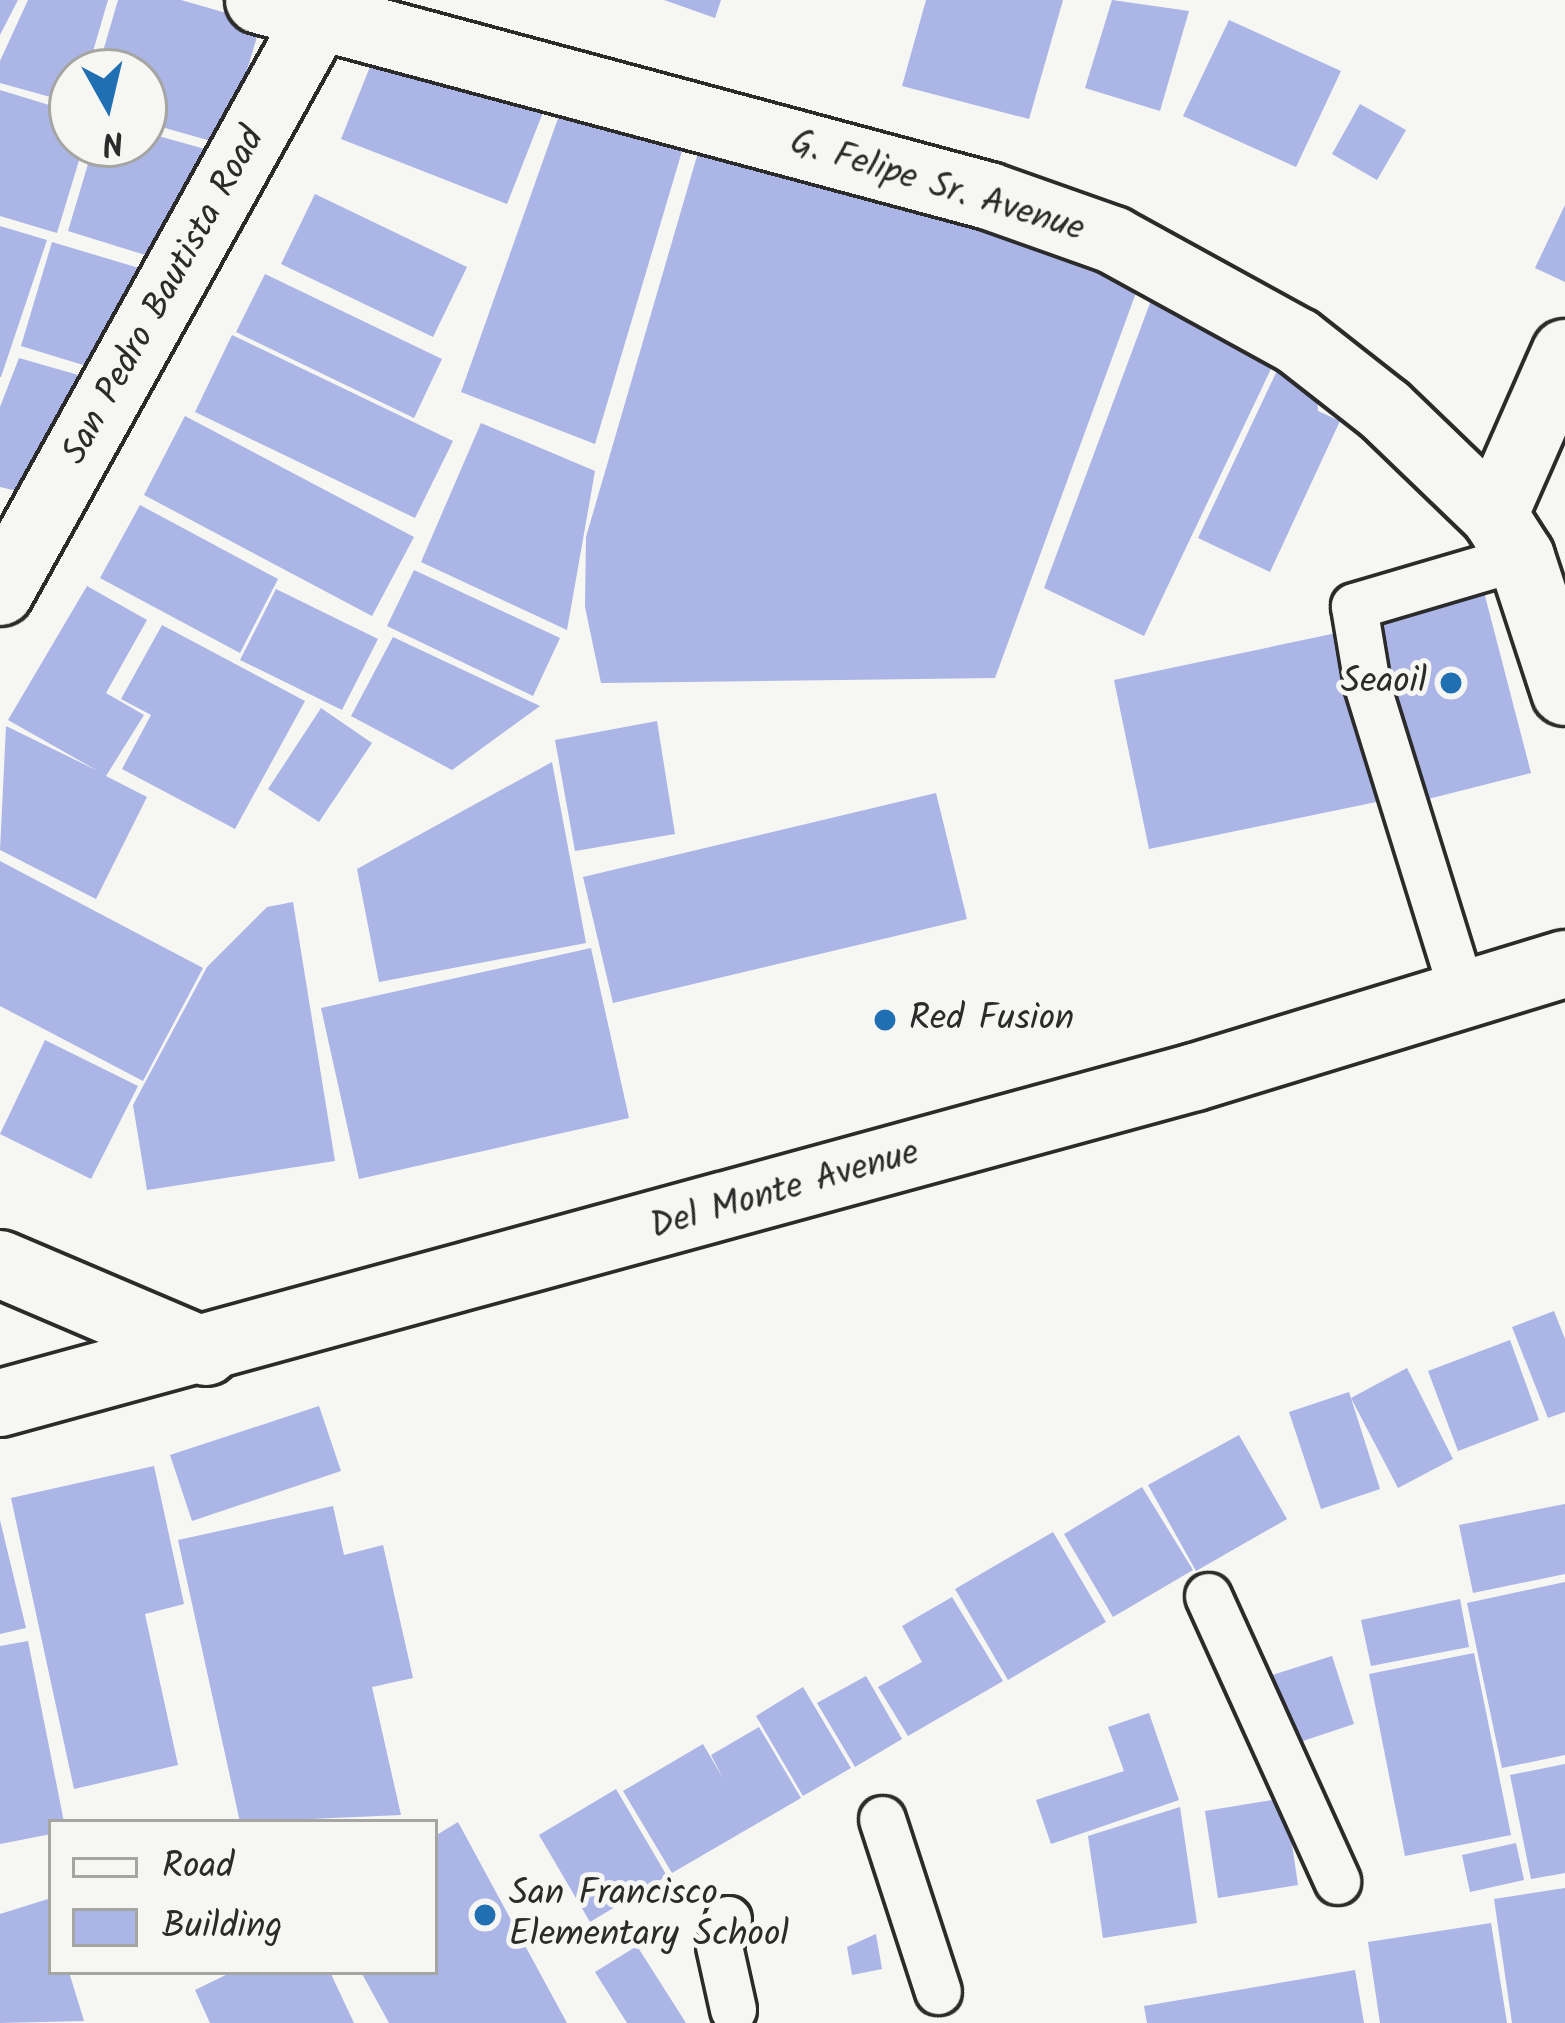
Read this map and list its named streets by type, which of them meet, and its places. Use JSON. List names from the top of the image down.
{
  "streets": {
    "street": ["G. Felipe Sr. Avenue", "San Pedro Bautista Road", "Del Monte Avenue"]
  },
  "crossings": [
    ["G. Felipe Sr. Avenue", "San Pedro Bautista Road"]
  ],
  "places": ["Seaoil", "Red Fusion", "San Francisco Elementary School"],
  "legend": ["Road", "Building"],
  "north": "bottom"
}
